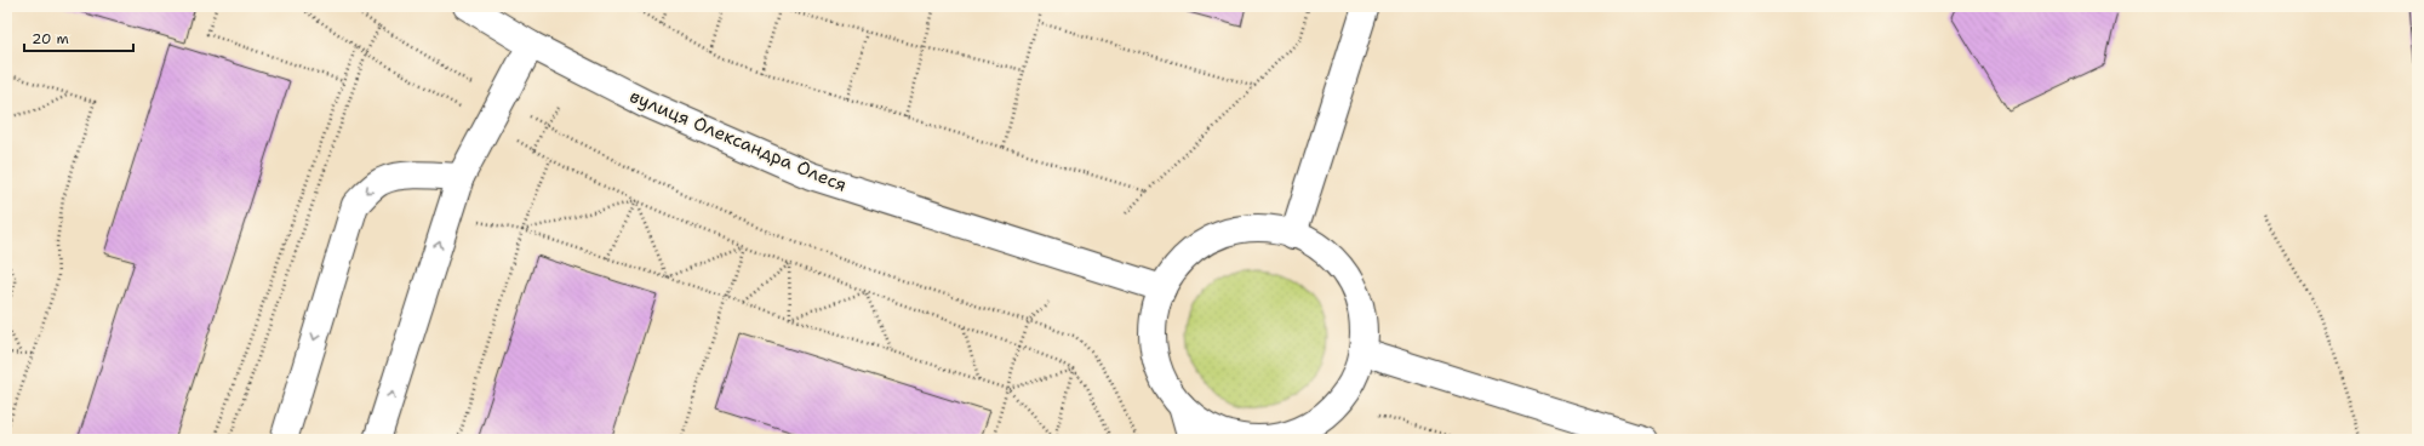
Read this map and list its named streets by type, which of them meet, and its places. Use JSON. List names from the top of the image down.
{
  "streets": {
    "street": ["вулиця Олександра Олеся"]
  },
  "scale_bar": "20 m"
}
